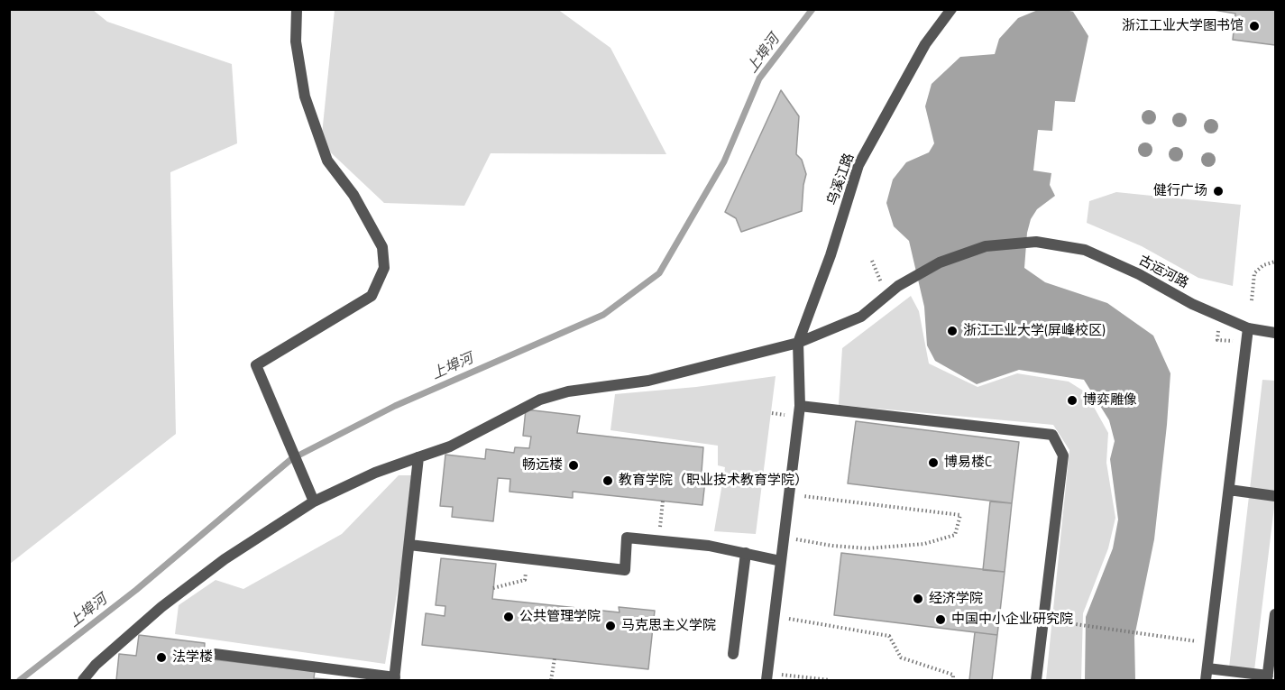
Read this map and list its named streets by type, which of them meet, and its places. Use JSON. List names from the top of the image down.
{
  "streets": {
    "street": ["乌溪江路", "古运河路"]
  },
  "crossings": [
    ["乌溪江路", "古运河路"]
  ],
  "water": ["上埠河"],
  "places": [
    "浙江工业大学图书馆",
    "健行广场",
    "浙江工业大学(屏峰校区)",
    "博弈雕像",
    "博易楼C",
    "畅远楼",
    "教育学院（职业技术教育学院）",
    "经济学院",
    "公共管理学院",
    "中国中小企业研究院",
    "马克思主义学院",
    "法学楼"
  ]
}
